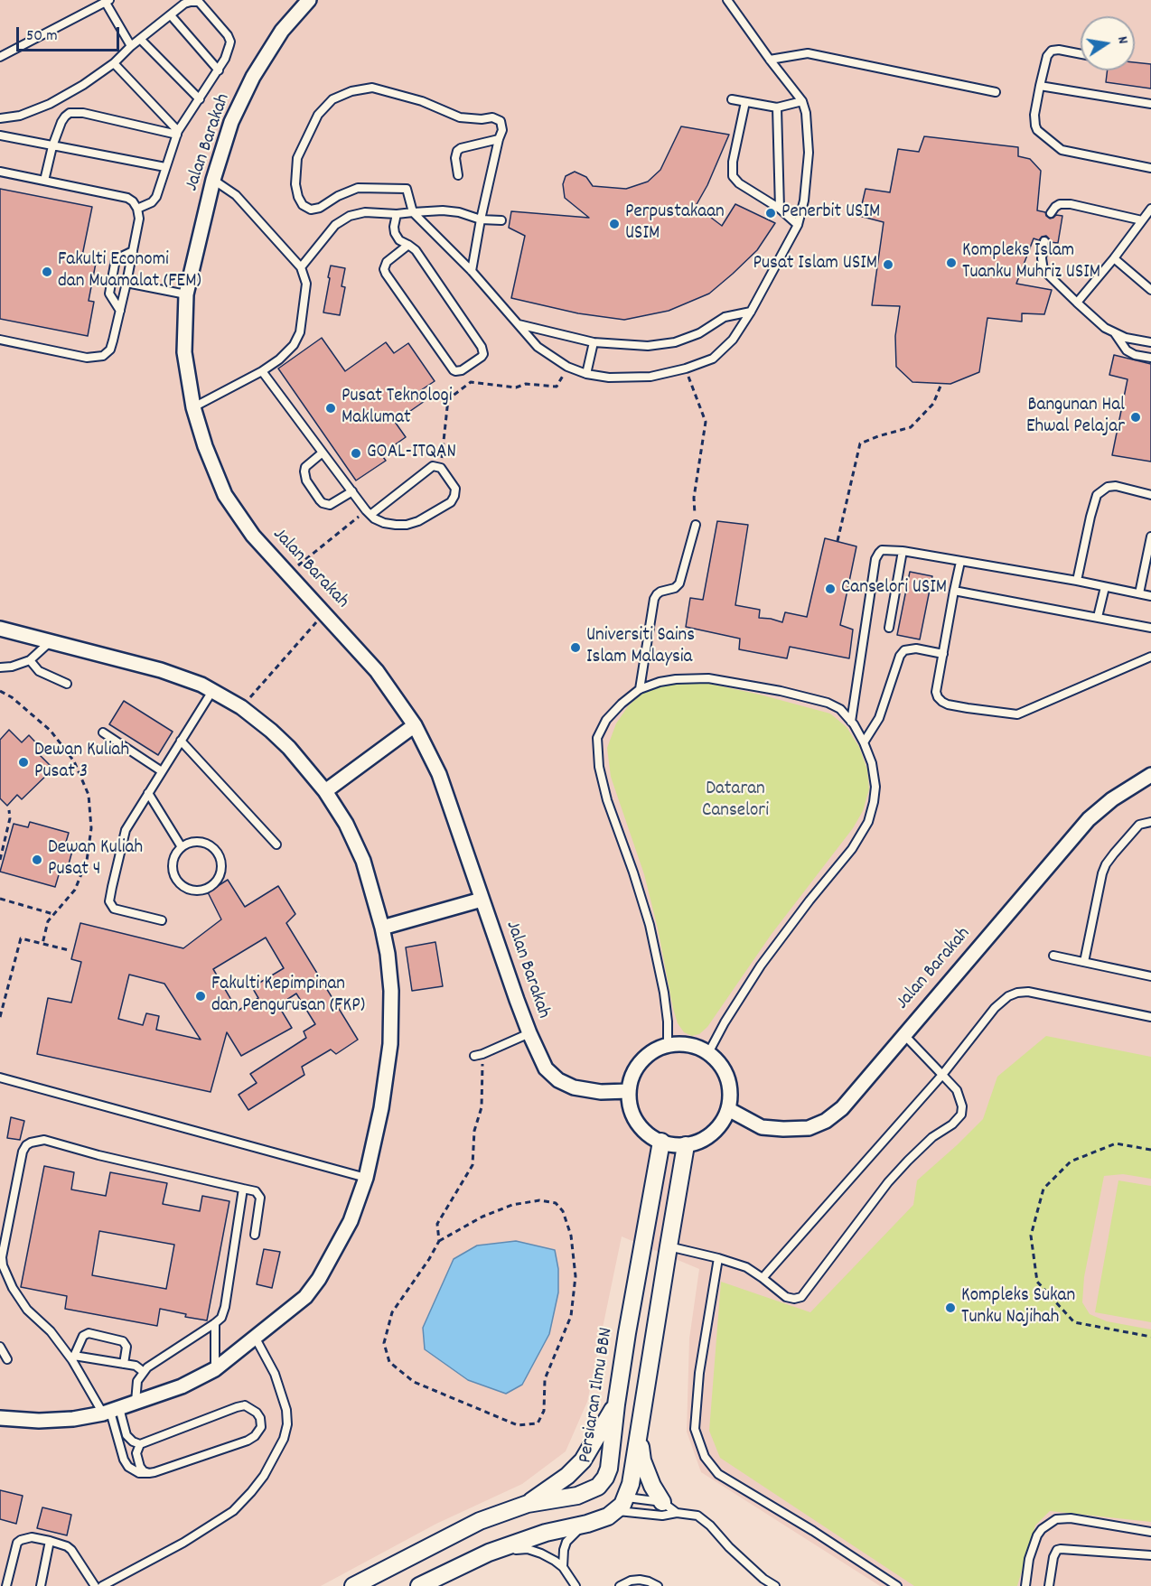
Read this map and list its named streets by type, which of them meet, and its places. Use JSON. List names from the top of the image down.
{
  "streets": {
    "street": ["Jalan Barakah", "Persiaran Ilmu BBN"]
  },
  "crossings": [
    ["Jalan Barakah", "Persiaran Ilmu BBN"]
  ],
  "parks": ["Dataran Canselori"],
  "places": [
    "Penerbit USIM",
    "Perpustakaan USIM",
    "Kompleks Islam Tuanku Muhriz USIM",
    "Pusat Islam USIM",
    "Fakulti Economi dan Muamalat (FEM)",
    "Pusat Teknologi Maklumat",
    "Bangunan Hal Ehwal Pelajar",
    "GOAL-ITQAN",
    "Canselori USIM",
    "Universiti Sains Islam Malaysia",
    "Dewan Kuliah Pusat 3",
    "Dewan Kuliah Pusat 4",
    "Fakulti Kepimpinan dan Pengurusan (FKP)",
    "Kompleks Sukan Tunku Najihah"
  ],
  "scale_bar": "50 m",
  "north": "right"
}
